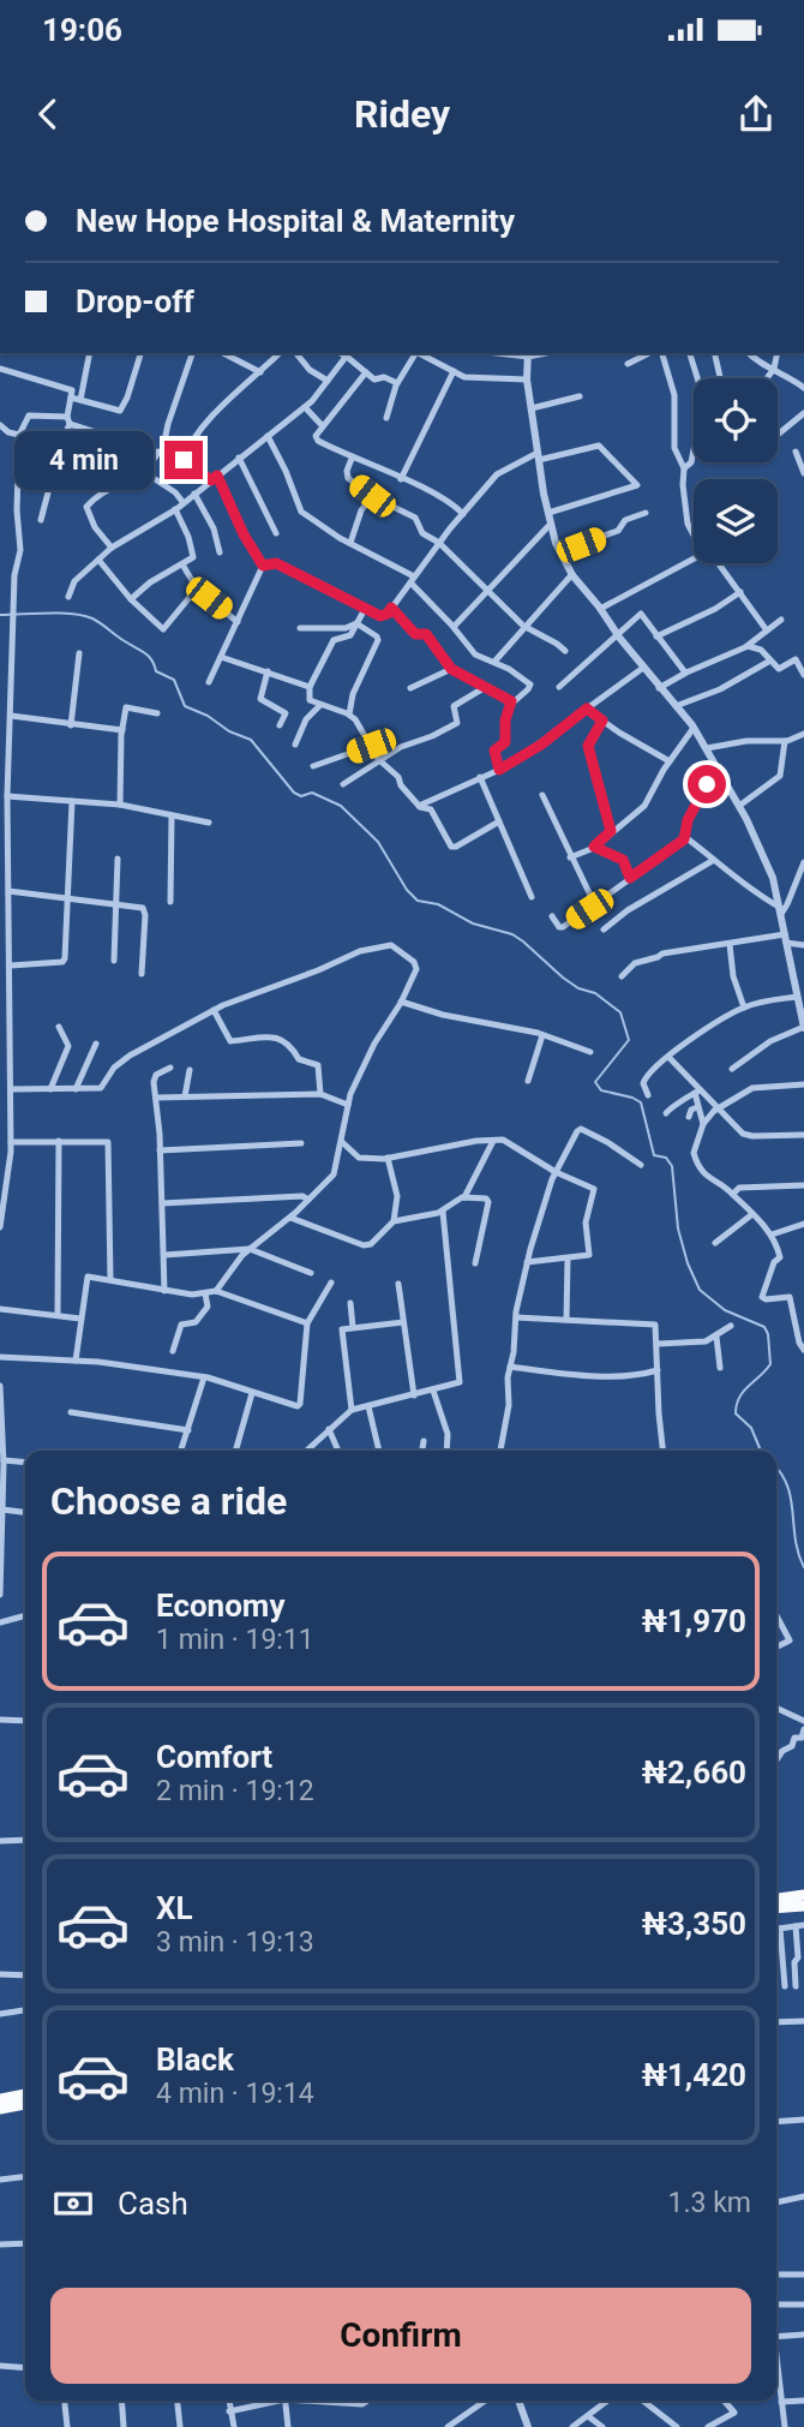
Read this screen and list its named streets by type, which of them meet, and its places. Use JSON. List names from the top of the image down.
{
  "page": {
    "status": "19:06",
    "header": "Ridey",
    "banner": ["New Hope Hospital & Maternity", "Drop-off"],
    "bubble": "4 min",
    "heading": "Choose a ride",
    "list": [
      {
        "name": "Economy",
        "note": "1 min · 19:11",
        "value": "₦1,970"
      },
      {
        "name": "Comfort",
        "note": "2 min · 19:12",
        "value": "₦2,660"
      },
      {
        "name": "XL",
        "note": "3 min · 19:13",
        "value": "₦3,350"
      },
      {
        "name": "Black",
        "note": "4 min · 19:14",
        "value": "₦1,420"
      }
    ],
    "pay": ["Cash", "1.3 km"],
    "buttons": "Confirm"
  }
}
